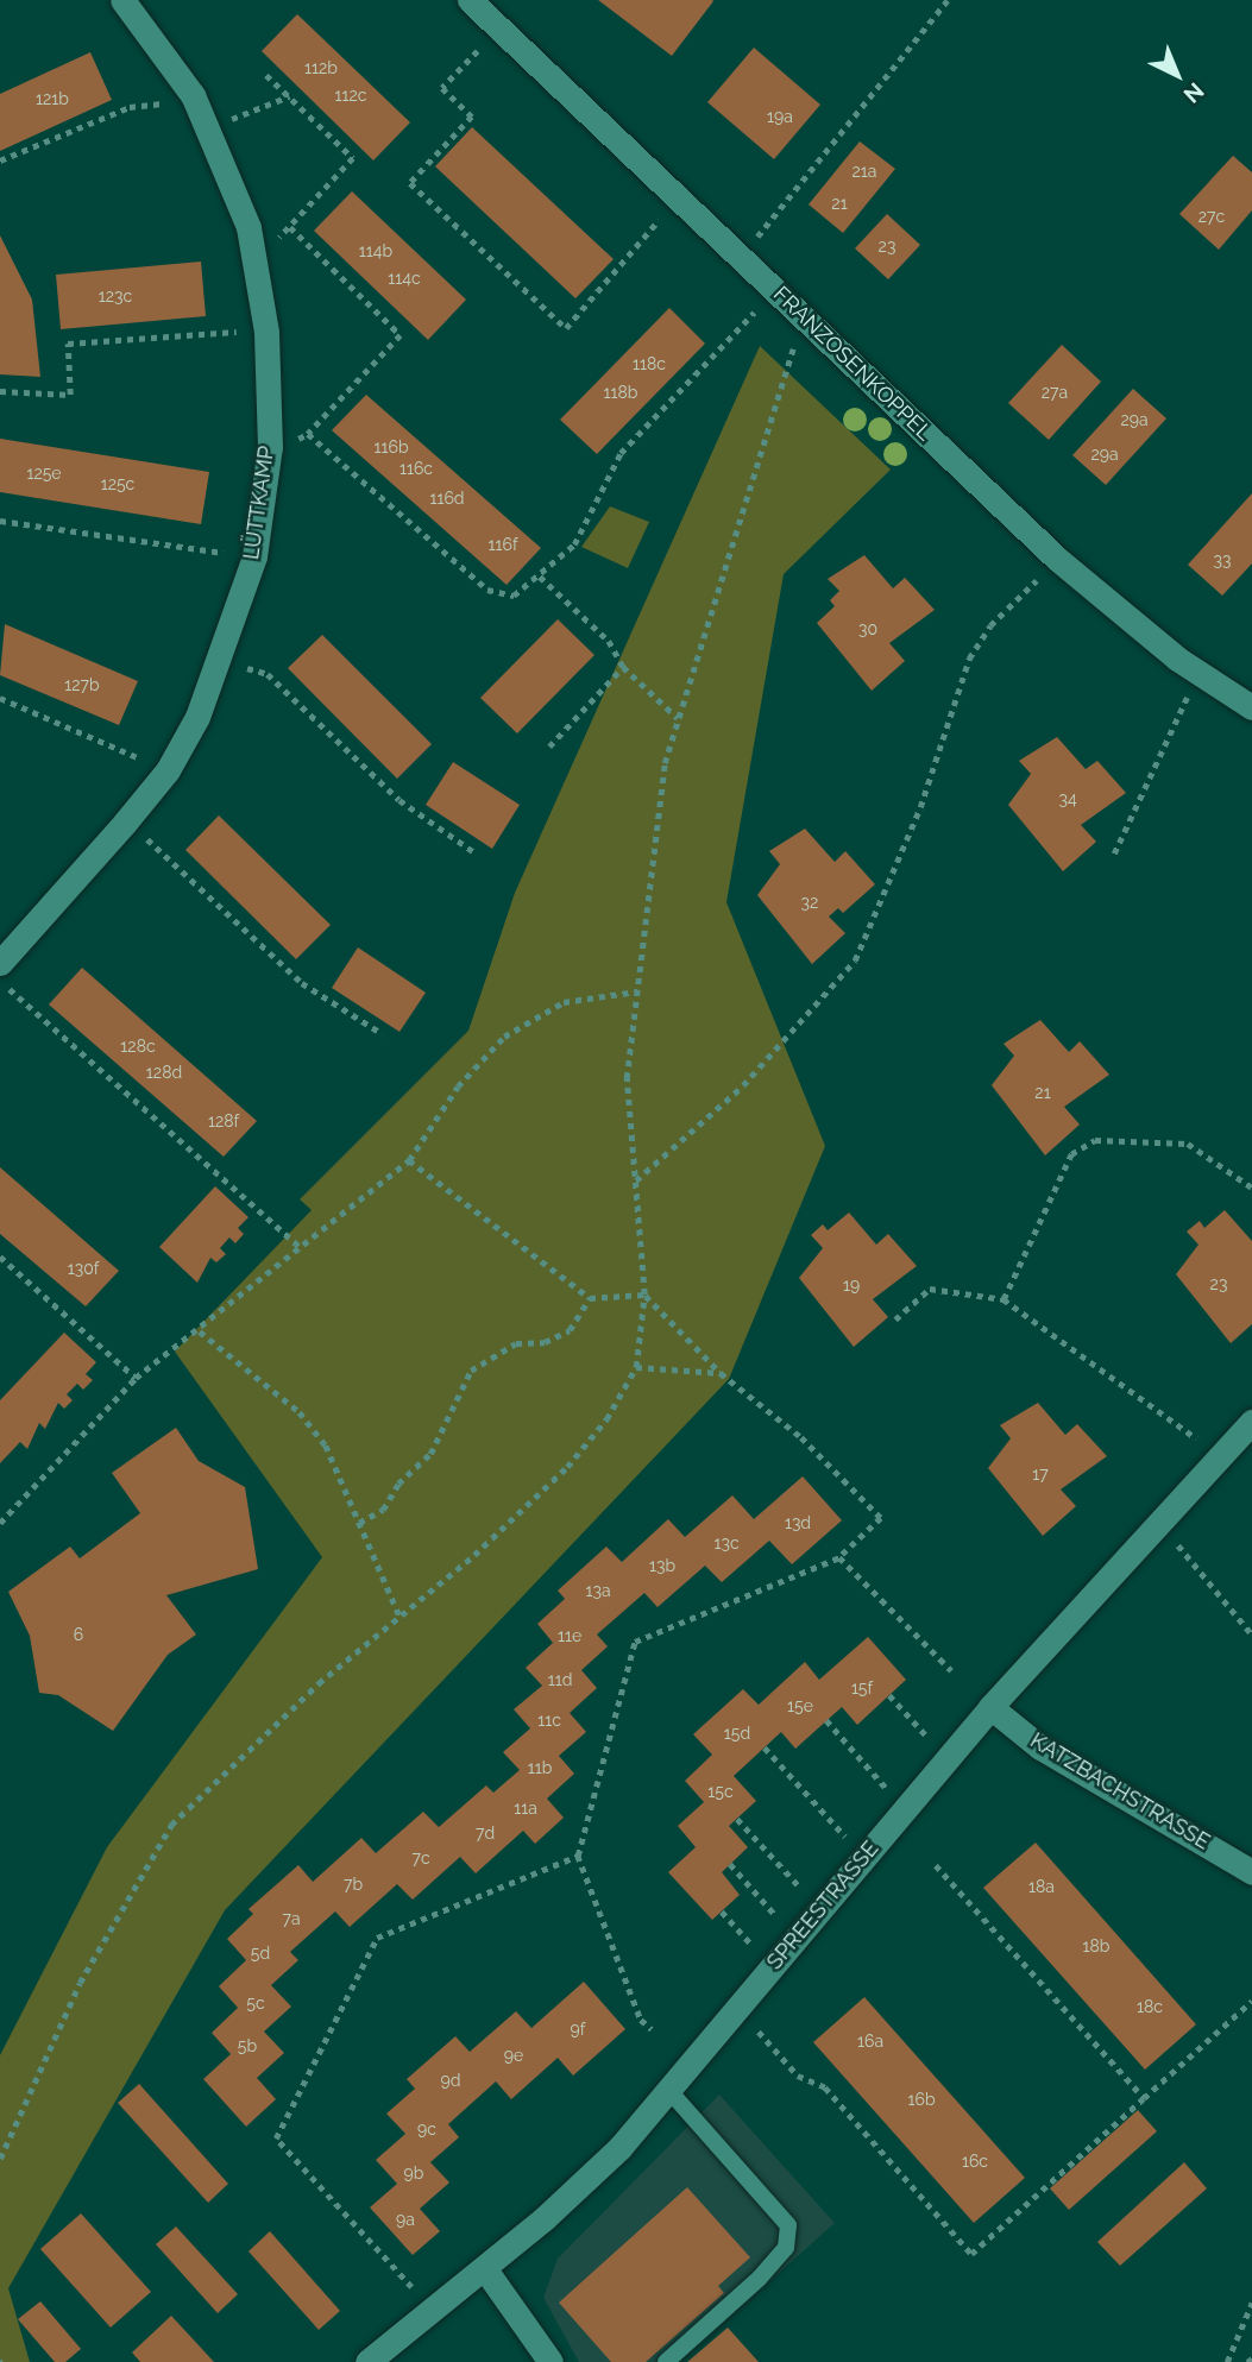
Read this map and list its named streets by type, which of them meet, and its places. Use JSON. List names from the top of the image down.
{
  "streets": {
    "street": [
      "FRANZOSENKOPPEL",
      "LÜTTKAMP",
      "KATZBACHSTRASSE",
      "SPREESTRASSE"
    ]
  },
  "crossings": [
    ["KATZBACHSTRASSE", "SPREESTRASSE"]
  ],
  "house_numbers": [
    "112b",
    "112c",
    "121b",
    "19a",
    "21a",
    "21",
    "27c",
    "23",
    "114b",
    "114c",
    "123c",
    "118c",
    "118b",
    "27a",
    "29a",
    "116b",
    "29a",
    "116c",
    "125e",
    "125c",
    "116d",
    "116f",
    "33",
    "30",
    "127b",
    "34",
    "32",
    "128c",
    "128d",
    "21",
    "128f",
    "130f",
    "23",
    "19",
    "17",
    "13d",
    "13c",
    "13b",
    "13a",
    "6",
    "11e",
    "11d",
    "15f",
    "15e",
    "11c",
    "15d",
    "11b",
    "15c",
    "11a",
    "7d",
    "7c",
    "7b",
    "18a",
    "7a",
    "18b",
    "5d",
    "5c",
    "18c",
    "9f",
    "16a",
    "5b",
    "9e",
    "9d",
    "16b",
    "9c",
    "16c",
    "9b",
    "9a"
  ],
  "north": "bottom right"
}
